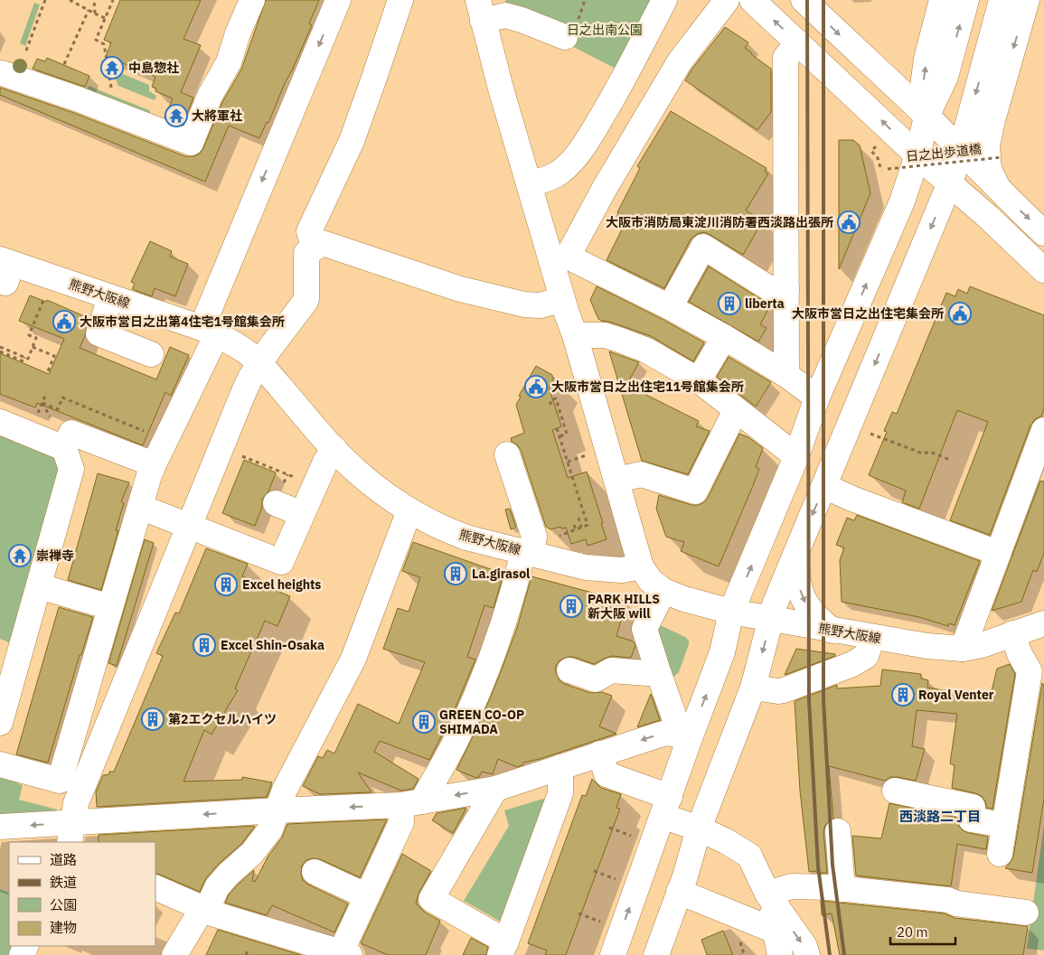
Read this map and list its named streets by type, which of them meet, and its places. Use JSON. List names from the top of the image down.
{
  "streets": {
    "street": ["熊野大阪線"],
    "path": ["日之出歩道橋"]
  },
  "districts": ["西淡路二丁目"],
  "parks": ["日之出南公園"],
  "places": {
    "temple": ["中島惣社", "大將軍社", "崇禅寺"],
    "public building": [
      "大阪市消防局東淀川消防署西淡路出張所",
      "大阪市営日之出住宅集会所",
      "大阪市営日之出第4住宅1号館集会所",
      "大阪市営日之出住宅11号館集会所"
    ],
    "building": [
      "liberta",
      "La.girasol",
      "Excel heights",
      "PARK HILLS 新大阪 will",
      "Excel Shin-Osaka",
      "Royal Venter",
      "第2エクセルハイツ",
      "GREEN CO-OP SHIMADA"
    ]
  },
  "legend": [
    "道路",
    "鉄道",
    "公園",
    "建物"
  ],
  "scale_bar": "20 m"
}
